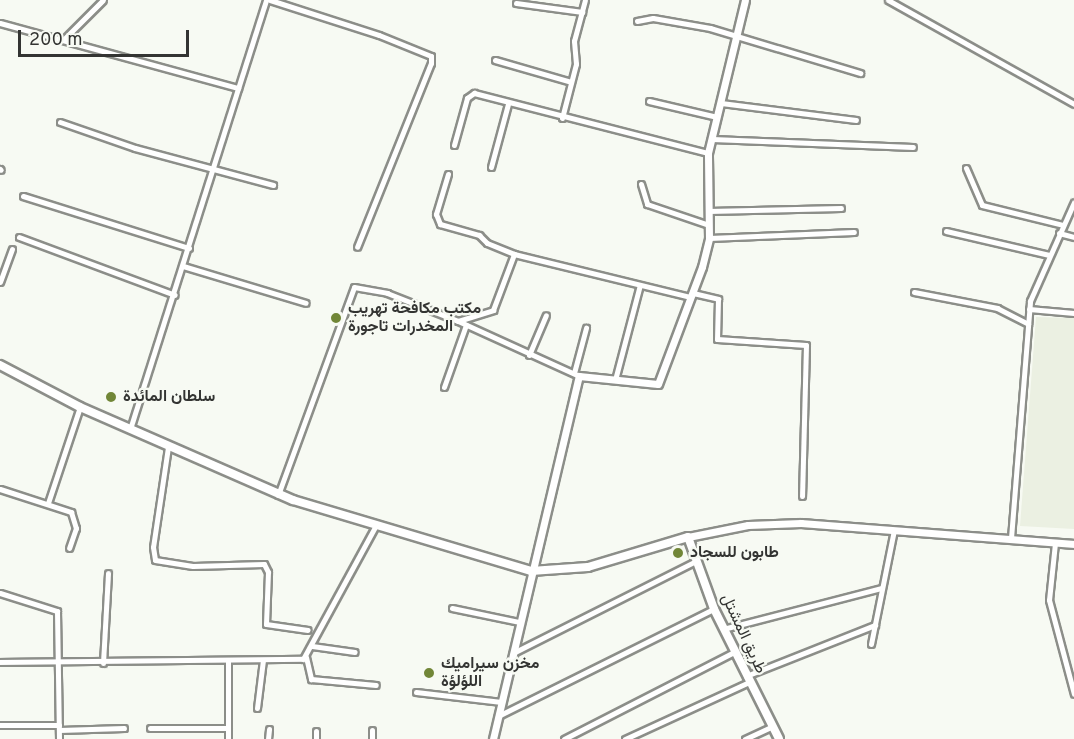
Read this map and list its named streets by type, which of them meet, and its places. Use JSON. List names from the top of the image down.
{
  "streets": {
    "main road": ["طريق المشتل"]
  },
  "places": [
    "مكتب مكافحة تهريب المخدرات تاجورة",
    "سلطان المائدة",
    "طابون للسجاد",
    "مخزن سيراميك اللؤلؤة"
  ],
  "scale_bar": "200 m"
}
